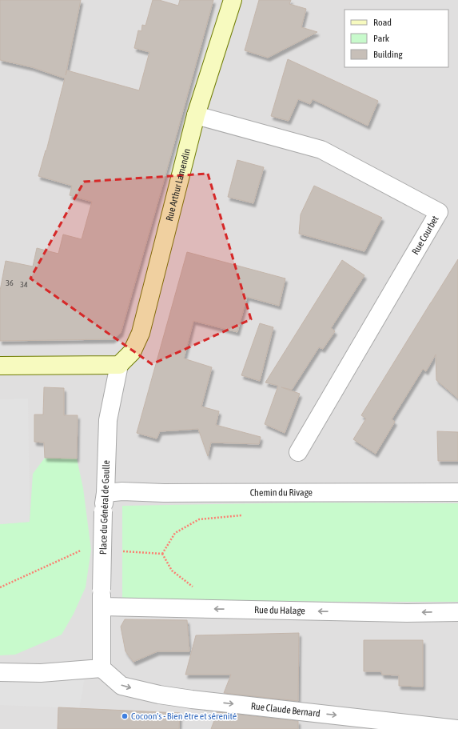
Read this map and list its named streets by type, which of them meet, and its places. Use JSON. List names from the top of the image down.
{
  "streets": {
    "street": [
      "Rue Arthur Lamendin",
      "Rue Courbet",
      "Chemin du Rivage",
      "Place du Général de Gaulle",
      "Rue du Halage",
      "Rue Claude Bernard"
    ]
  },
  "crossings": [
    ["Rue Arthur Lamendin", "Rue Courbet"],
    ["Rue Arthur Lamendin", "Place du Général de Gaulle"],
    ["Chemin du Rivage", "Place du Général de Gaulle"],
    ["Place du Général de Gaulle", "Rue du Halage"],
    ["Place du Général de Gaulle", "Rue Claude Bernard"]
  ],
  "one_way": ["Rue du Halage", "Rue Claude Bernard"],
  "places": ["Cocoon's - Bien être et sérenité"],
  "house_numbers": ["36", "34"],
  "legend": ["Road", "Park", "Building"]
}
